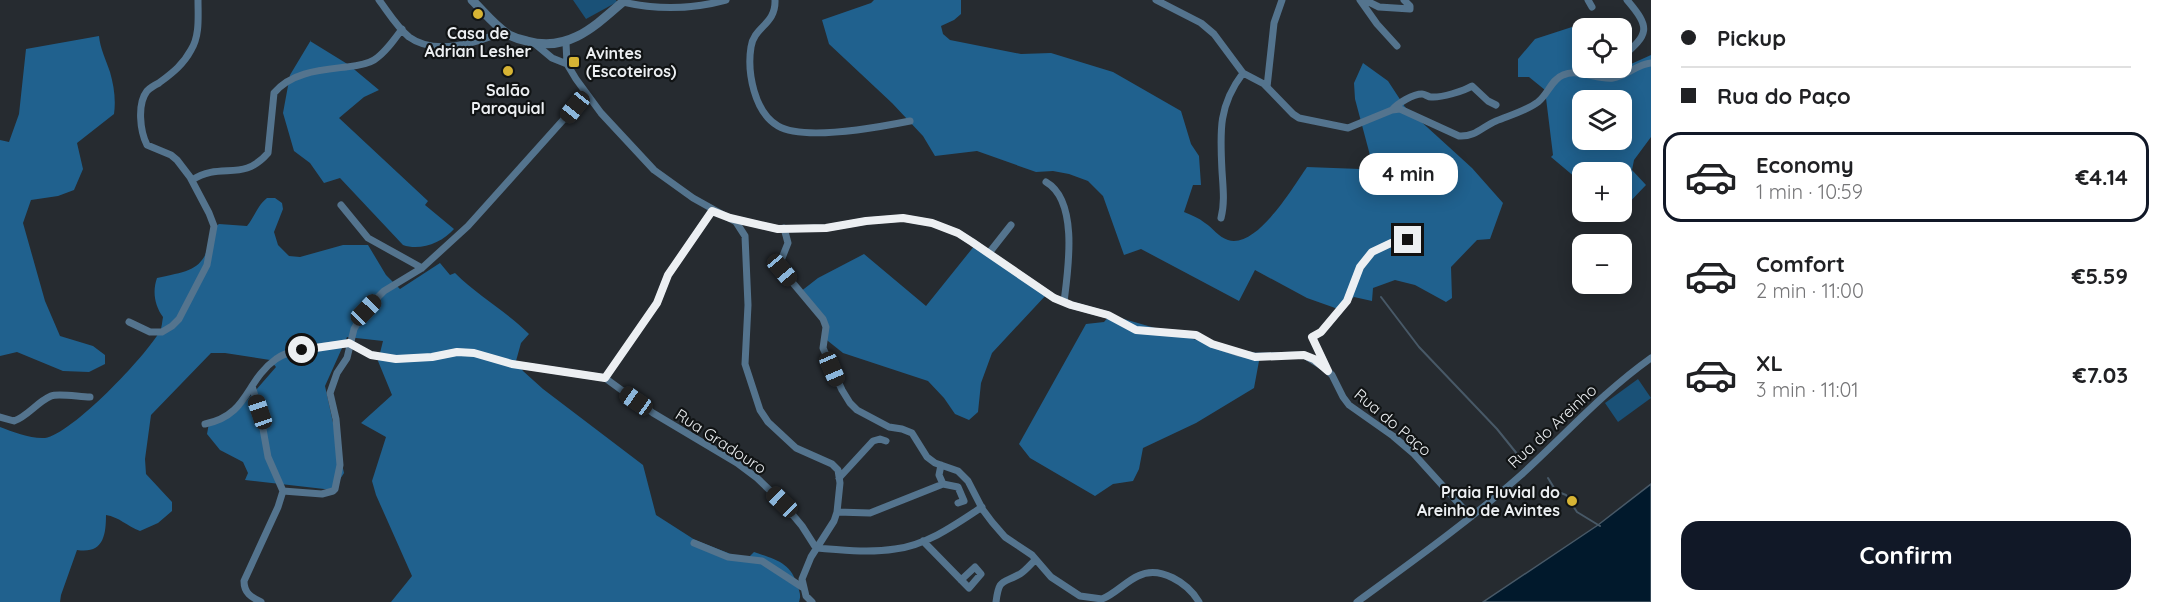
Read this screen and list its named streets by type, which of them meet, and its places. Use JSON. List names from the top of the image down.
{
  "streets": {
    "street": ["Rua do Paço", "Rua do Areinho", "Rua Gradouro"]
  },
  "crossings": [
    ["Rua do Paço", "Rua do Areinho"]
  ],
  "places": {
    "other": ["Casa de Adrian Lesher", "Salão Paroquial", "Praia Fluvial do Areinho de Avintes"],
    "transit": ["Avintes (Escoteiros)"]
  },
  "page": {
    "banner": ["Pickup", "Rua do Paço"],
    "map_buttons": ["+", "−"],
    "list": [
      {
        "name": "Economy",
        "note": "1 min · 10:59",
        "value": "€4.14"
      },
      {
        "name": "Comfort",
        "note": "2 min · 11:00",
        "value": "€5.59"
      },
      {
        "name": "XL",
        "note": "3 min · 11:01",
        "value": "€7.03"
      }
    ],
    "bubble": "4 min",
    "buttons": "Confirm"
  }
}
